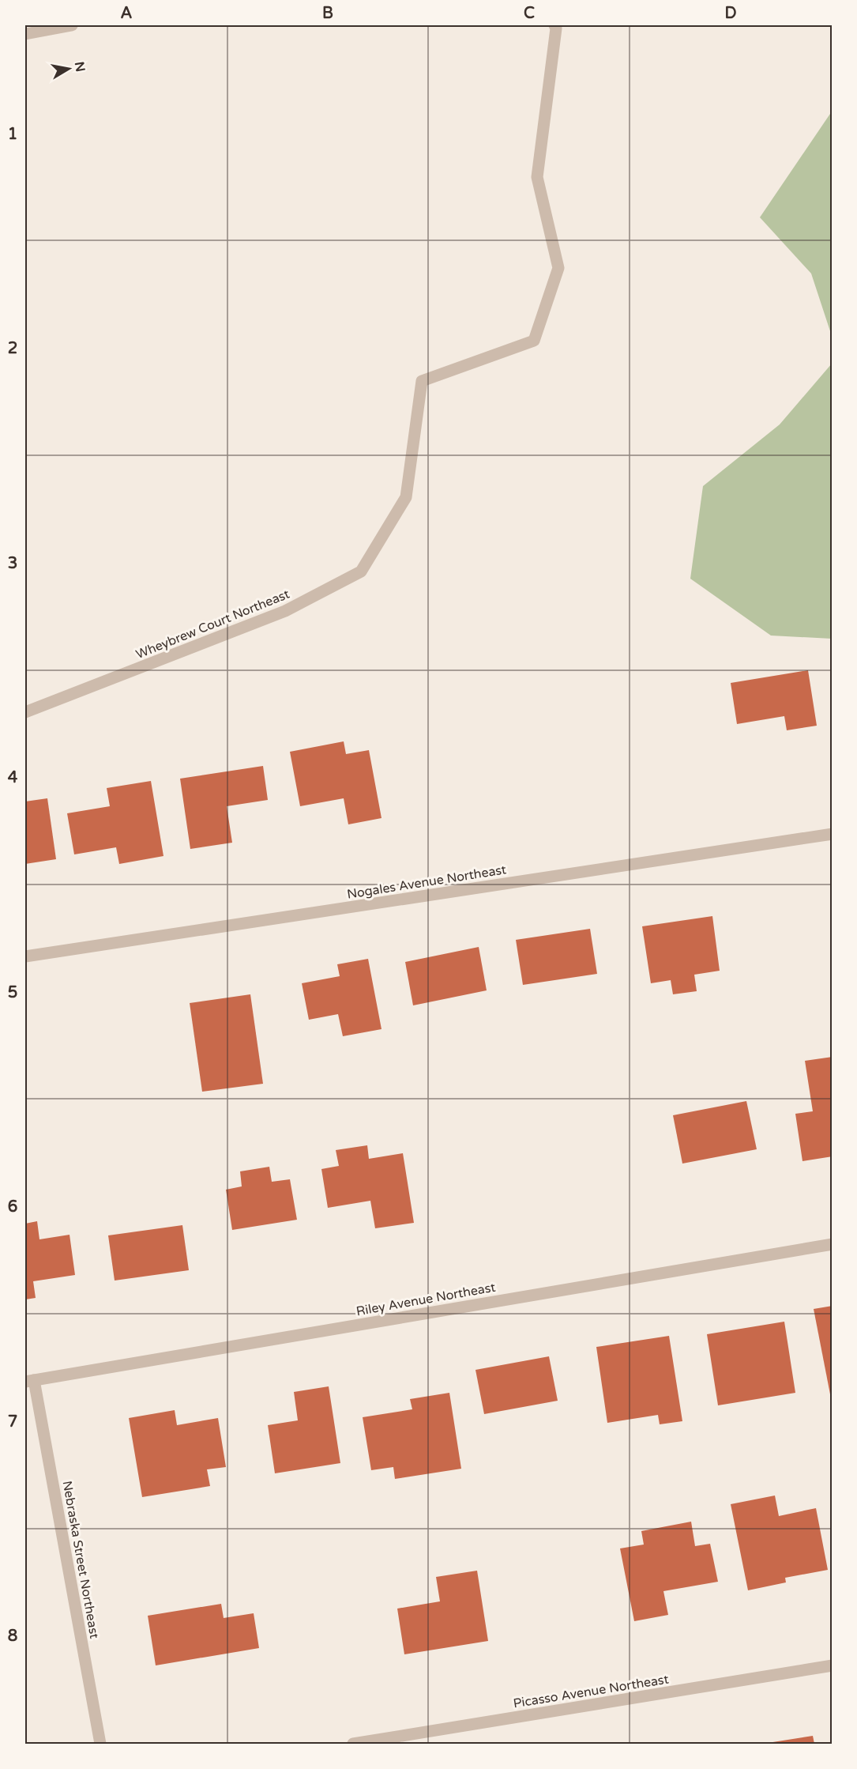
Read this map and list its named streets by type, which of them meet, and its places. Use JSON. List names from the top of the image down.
{
  "streets": {
    "street": [
      "Wheybrew Court Northeast",
      "Nogales Avenue Northeast",
      "Riley Avenue Northeast",
      "Nebraska Street Northeast",
      "Picasso Avenue Northeast"
    ]
  },
  "crossings": [
    ["Riley Avenue Northeast", "Nebraska Street Northeast"]
  ],
  "north": "right",
  "grid": {
    "columns": [
      "A",
      "B",
      "C",
      "D"
    ],
    "rows": [
      "1",
      "2",
      "3",
      "4",
      "5",
      "6",
      "7",
      "8"
    ]
  }
}
